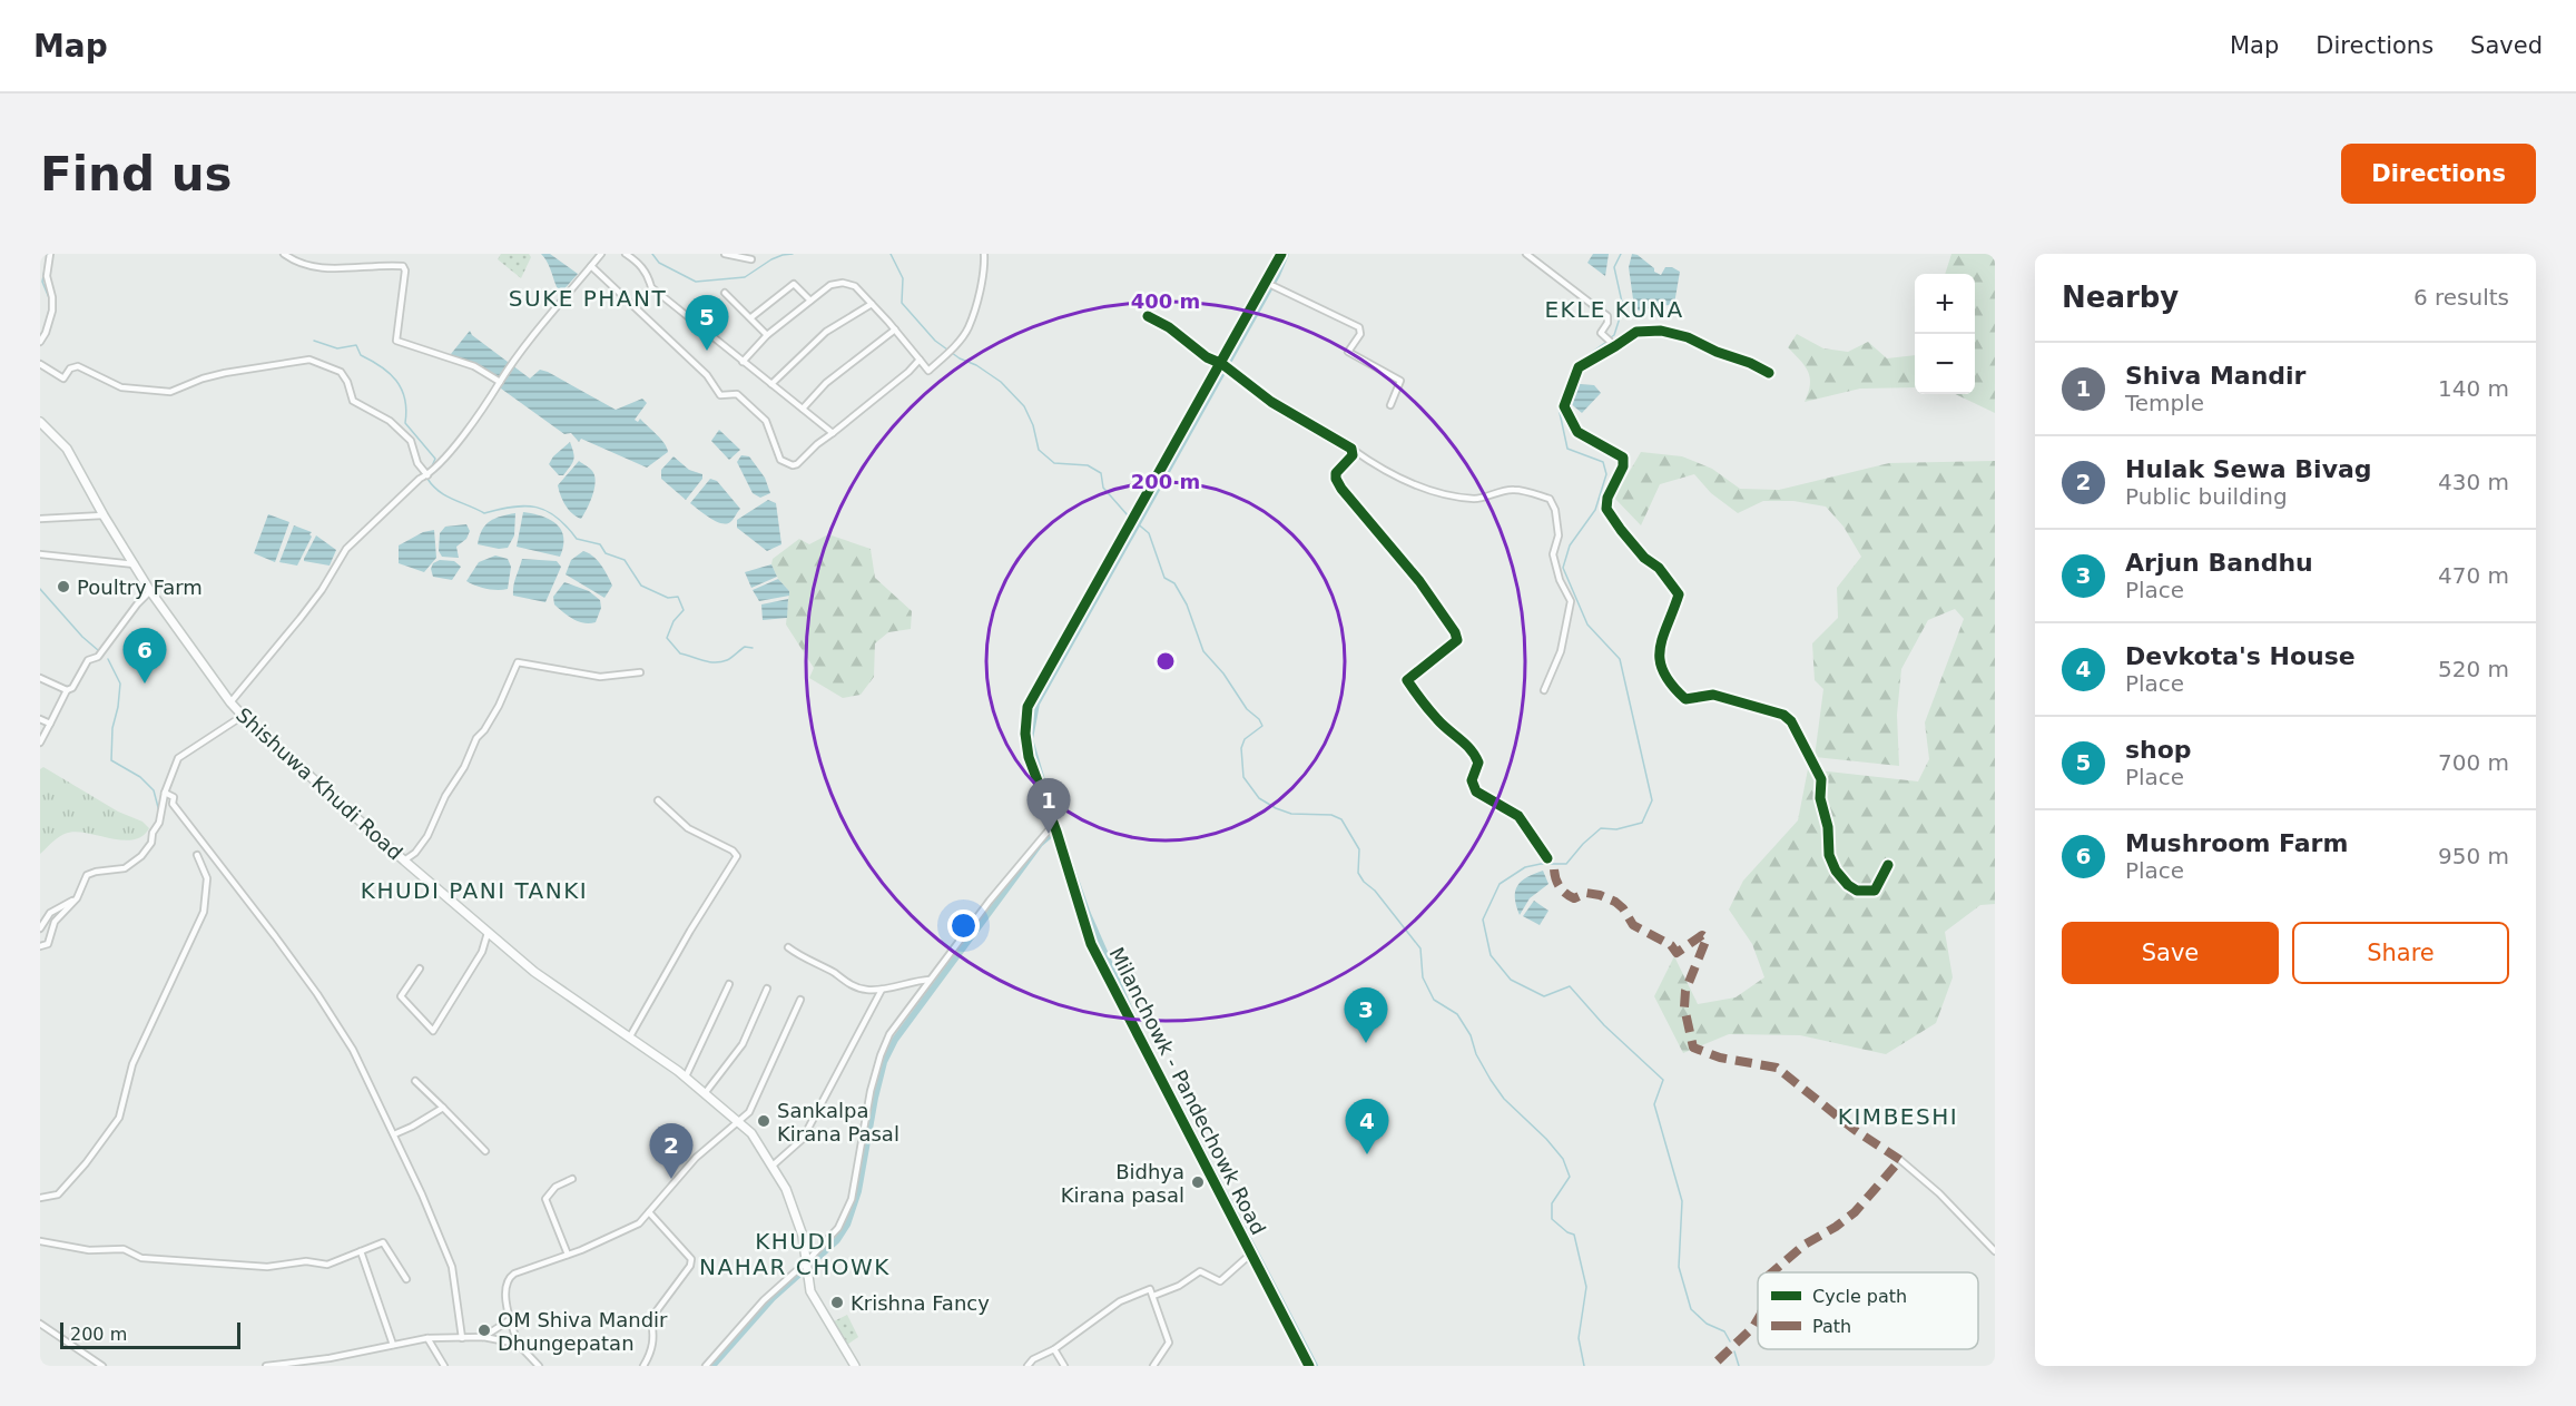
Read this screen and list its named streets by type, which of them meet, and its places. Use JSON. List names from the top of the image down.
{
  "streets": {
    "main road": ["Shishuwa Khudi Road"],
    "street": ["Milanchowk - Pandechowk Road"]
  },
  "districts": [
    "SUKE PHANT",
    "EKLE KUNA",
    "KHUDI PANI TANKI",
    "KIMBESHI",
    "KHUDI NAHAR CHOWK"
  ],
  "places": [
    "Poultry Farm",
    "Sankalpa Kirana Pasal",
    "Bidhya Kirana pasal",
    "Krishna Fancy",
    "OM Shiva Mandir Dhungepatan"
  ],
  "legend": ["Cycle path", "Path"],
  "scale_bar": "200 m",
  "page": {
    "header": "Map",
    "nav": ["Map", "Directions", "Saved"],
    "buttons": [
      "Directions",
      ["Save", "Share"]
    ],
    "title": "Find us",
    "heading": ["Nearby", "6 results"],
    "map_buttons": ["+", "−"],
    "pins": [
      "5",
      "6",
      "1",
      "3",
      "4",
      "2"
    ],
    "list": [
      {
        "mark": "1",
        "name": "Shiva Mandir",
        "note": "Temple",
        "value": "140 m"
      },
      {
        "mark": "2",
        "name": "Hulak Sewa Bivag",
        "note": "Public building",
        "value": "430 m"
      },
      {
        "mark": "3",
        "name": "Arjun Bandhu",
        "note": "Place",
        "value": "470 m"
      },
      {
        "mark": "4",
        "name": "Devkota's House",
        "note": "Place",
        "value": "520 m"
      },
      {
        "mark": "5",
        "name": "shop",
        "note": "Place",
        "value": "700 m"
      },
      {
        "mark": "6",
        "name": "Mushroom Farm",
        "note": "Place",
        "value": "950 m"
      }
    ],
    "scale": "200 m"
  },
  "rings": ["400 m", "200 m"]
}
